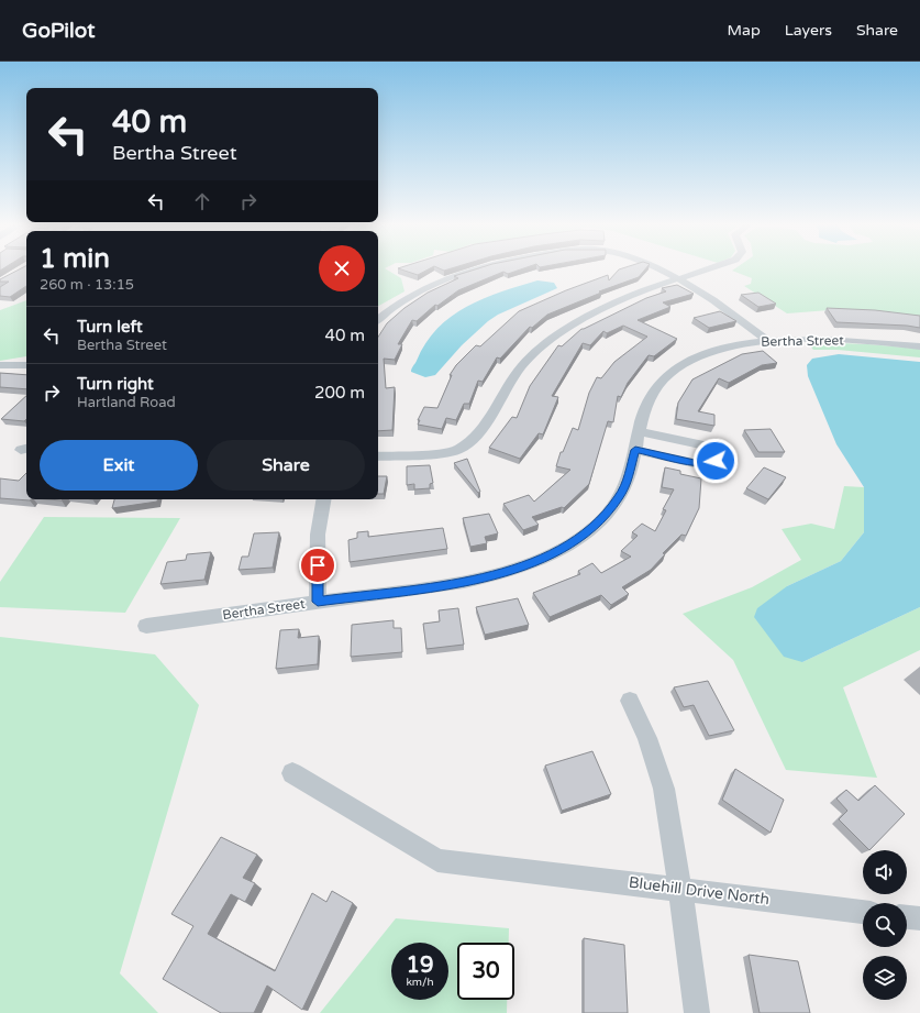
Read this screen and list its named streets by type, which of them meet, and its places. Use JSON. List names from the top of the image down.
{
  "streets": {
    "street": ["Bertha Street", "Bluehill Drive North"]
  },
  "page": {
    "header": "GoPilot",
    "nav": ["Map", "Layers", "Share"],
    "turn": ["40 m", "Bertha Street"],
    "heading": ["1 min", "260 m · 13:15"],
    "list": [
      {
        "name": "Turn left",
        "note": "Bertha Street",
        "value": "40 m"
      },
      {
        "name": "Turn right",
        "note": "Hartland Road",
        "value": "200 m"
      }
    ],
    "buttons": ["Exit", "Share"],
    "speed": "19 km/h",
    "limit": "30"
  }
}
